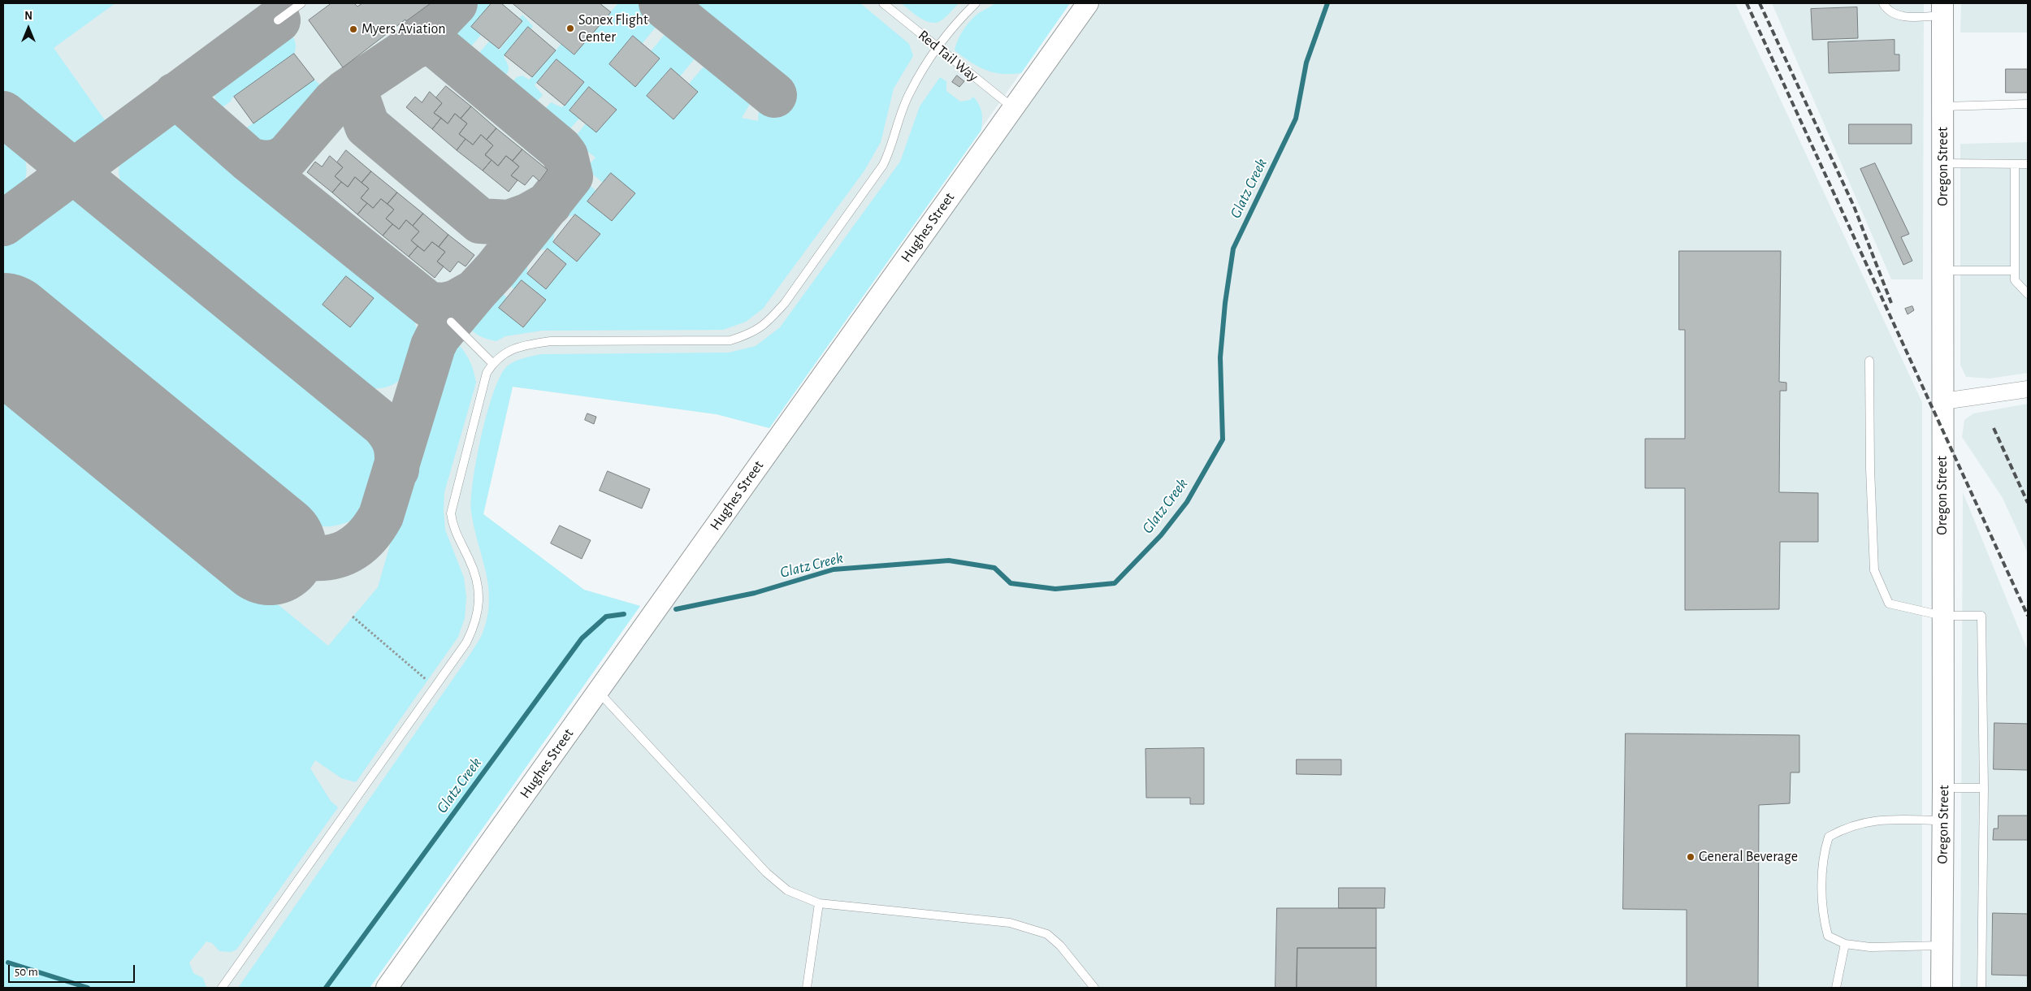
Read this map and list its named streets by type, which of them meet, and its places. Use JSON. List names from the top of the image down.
{
  "streets": {
    "street": ["Oregon Street", "Hughes Street"],
    "lane": ["Red Tail Way"]
  },
  "crossings": [
    ["Red Tail Way", "Hughes Street"]
  ],
  "water": ["Glatz Creek"],
  "places": ["Sonex Flight Center", "Myers Aviation", "General Beverage"],
  "scale_bar": "50 m",
  "north": "top"
}
